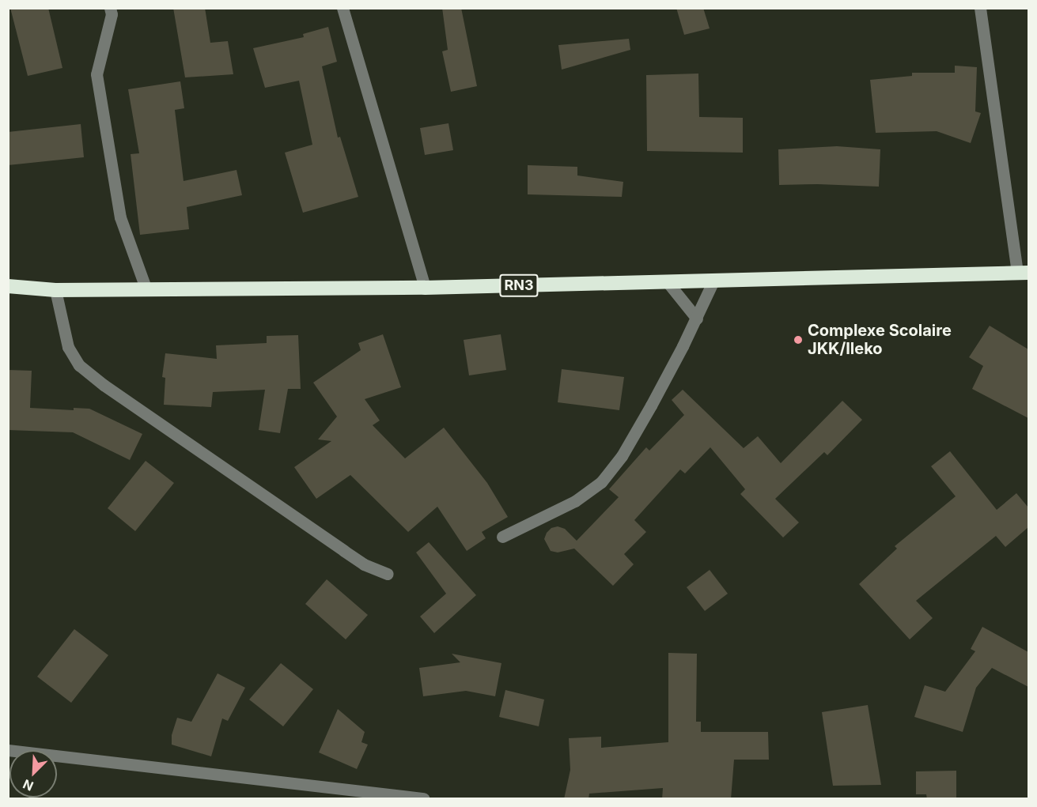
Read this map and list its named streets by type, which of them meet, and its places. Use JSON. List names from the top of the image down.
{
  "streets": {
    "highway": ["RN3"]
  },
  "places": ["Complexe Scolaire JKK/Ileko"],
  "north": "bottom left"
}
